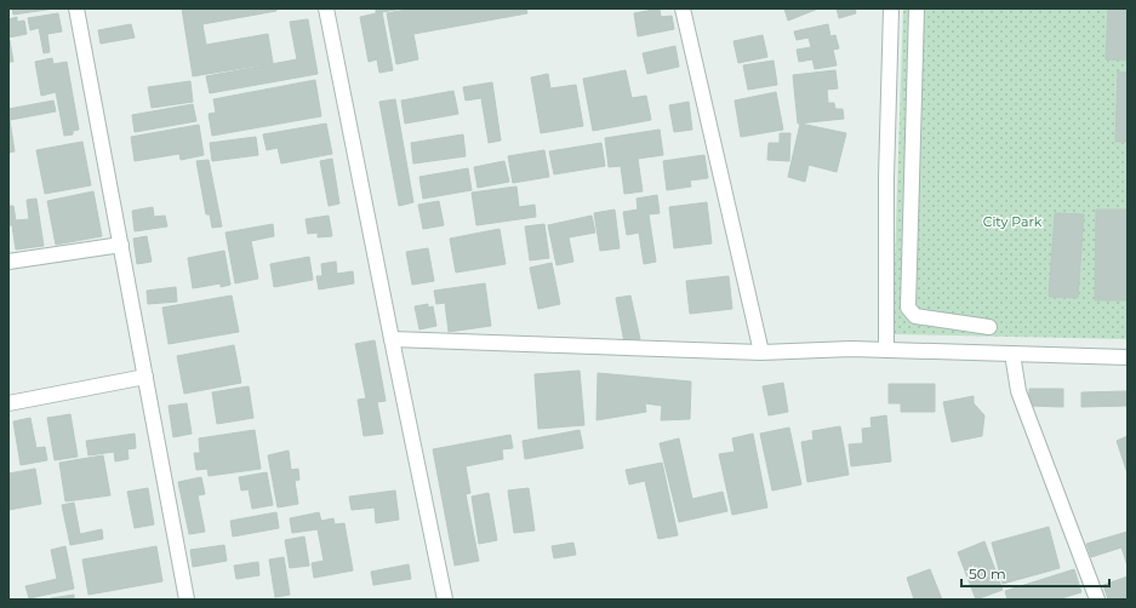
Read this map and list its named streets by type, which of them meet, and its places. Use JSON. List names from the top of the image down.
{
  "parks": ["City Park"],
  "scale_bar": "50 m"
}
